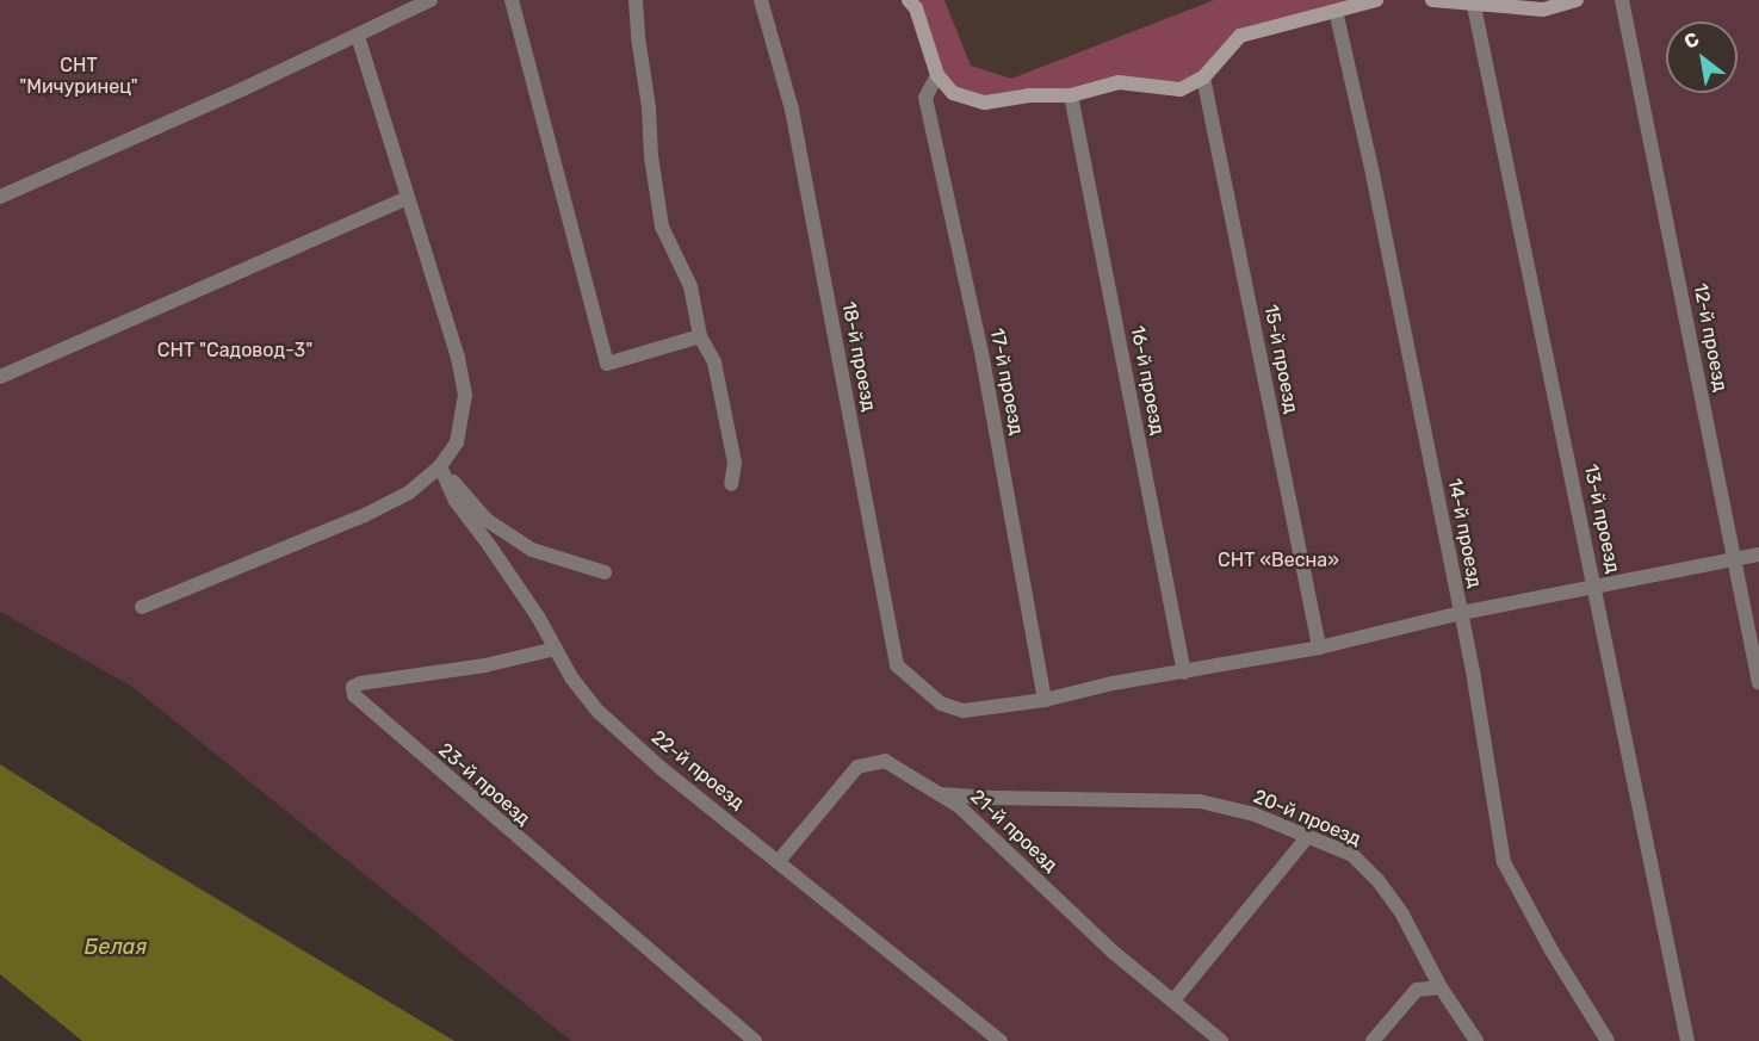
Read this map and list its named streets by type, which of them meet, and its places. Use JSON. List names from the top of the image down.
{
  "streets": {
    "street": [
      "12-й проезд",
      "18-й проезд",
      "15-й проезд",
      "16-й проезд",
      "17-й проезд",
      "13-й проезд",
      "14-й проезд",
      "22-й проезд",
      "23-й проезд",
      "20-й проезд",
      "21-й проезд"
    ]
  },
  "crossings": [
    ["18-й проезд", "17-й проезд"],
    ["22-й проезд", "23-й проезд"],
    ["22-й проезд", "21-й проезд"],
    ["20-й проезд", "21-й проезд"]
  ],
  "water": ["Белая"],
  "parks": ["СНТ \"Мичуринец\"", "СНТ \"Садовод-3\"", "СНТ «Весна»"],
  "north": "top left"
}
